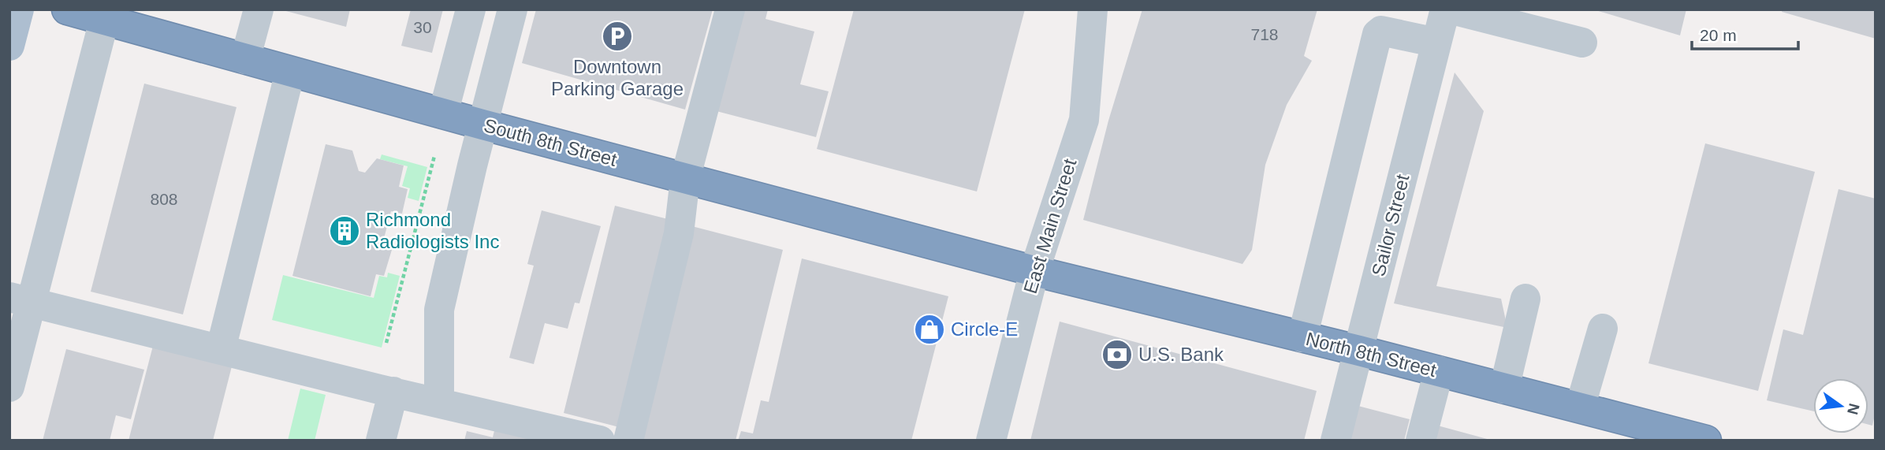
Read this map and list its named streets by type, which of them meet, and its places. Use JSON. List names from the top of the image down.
{
  "streets": {
    "highway": ["South 8th Street", "North 8th Street"],
    "street": ["Sailor Street", "East Main Street"]
  },
  "crossings": [
    ["South 8th Street", "East Main Street"],
    ["South 8th Street", "North 8th Street"],
    ["Sailor Street", "North 8th Street"],
    ["East Main Street", "North 8th Street"]
  ],
  "places": {
    "parking": ["Downtown Parking Garage"],
    "building": ["Richmond Radiologists Inc"],
    "shop": ["Circle-E"],
    "bank": ["U.S. Bank"]
  },
  "house_numbers": ["30", "718", "808"],
  "scale_bar": "20 m",
  "north": "right"
}
